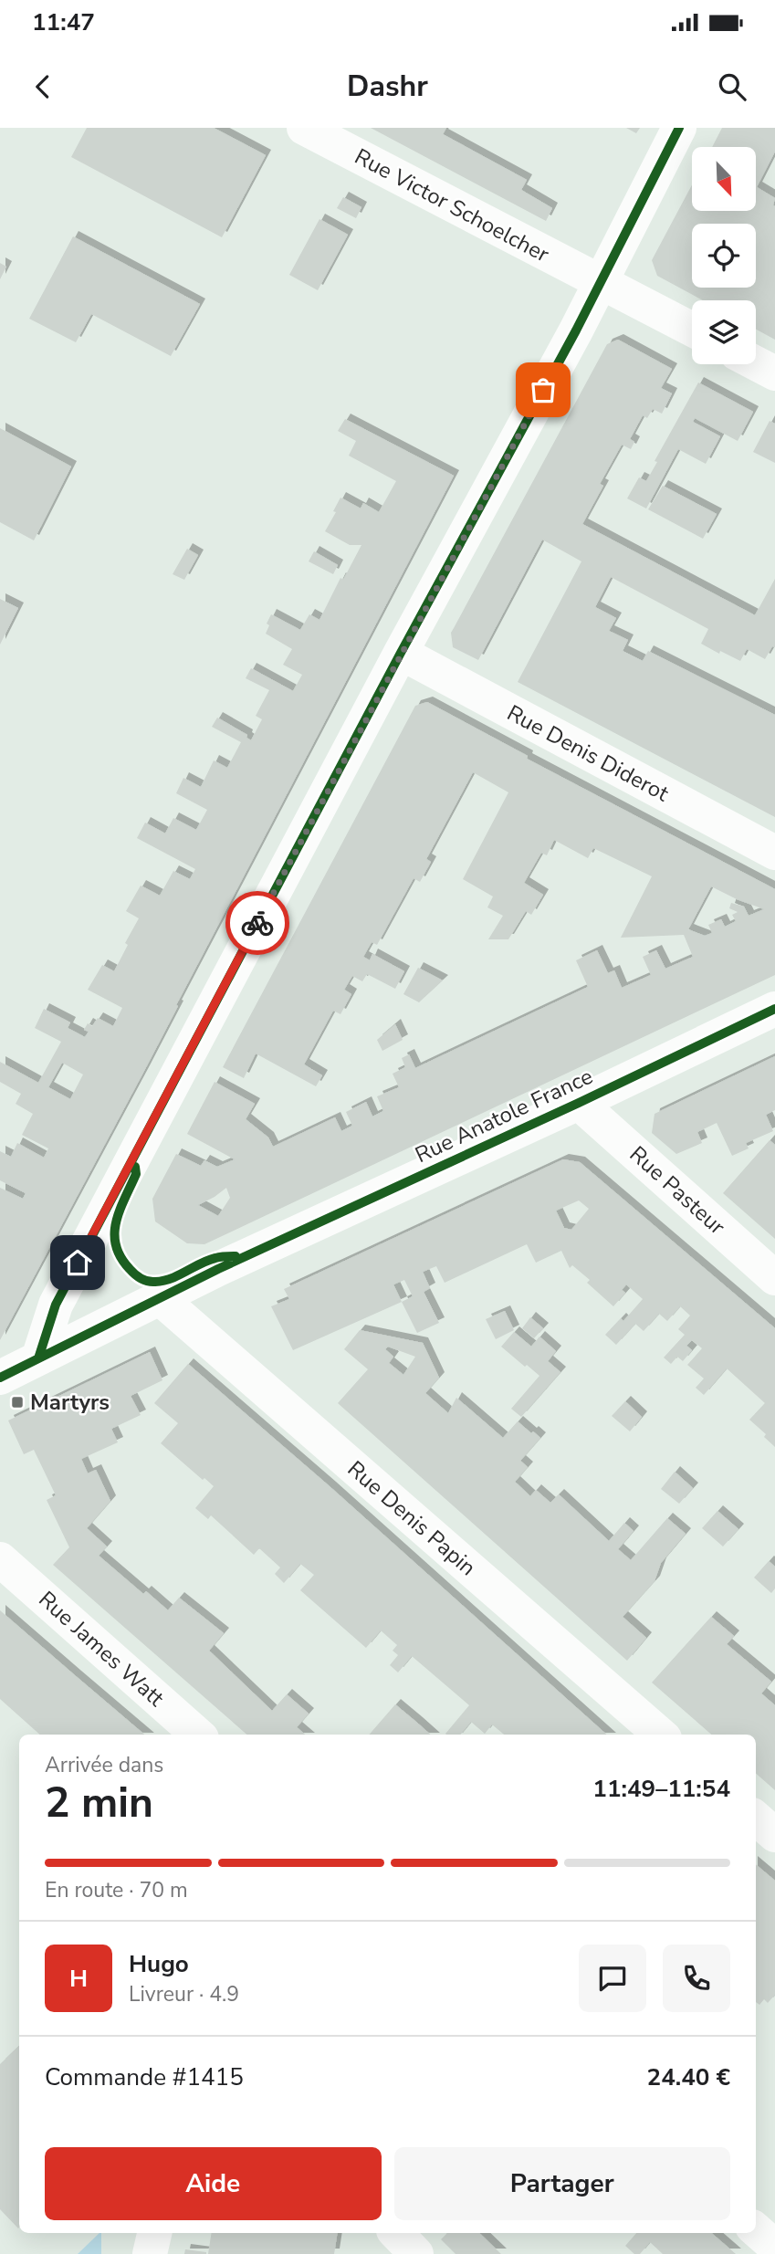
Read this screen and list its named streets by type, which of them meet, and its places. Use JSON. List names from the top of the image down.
{
  "streets": {
    "street": [
      "Rue Victor Schoelcher",
      "Rue Denis Diderot",
      "Rue Anatole France",
      "Rue Pasteur",
      "Rue Denis Papin",
      "Rue James Watt"
    ]
  },
  "crossings": [
    ["Rue Anatole France", "Rue Pasteur"],
    ["Rue Anatole France", "Rue Denis Papin"]
  ],
  "places": {
    "transit": ["Martyrs"]
  },
  "north": "bottom right",
  "page": {
    "status": "11:47",
    "header": "Dashr",
    "heading": ["2 min", "Arrivée dans", "11:49–11:54"],
    "panel": [
      "Hugo",
      "Livreur · 4.9",
      "Commande #1415",
      "24.40 €"
    ],
    "bar": "En route · 70 m",
    "round": "H",
    "buttons": ["Aide", "Partager"]
  }
}
